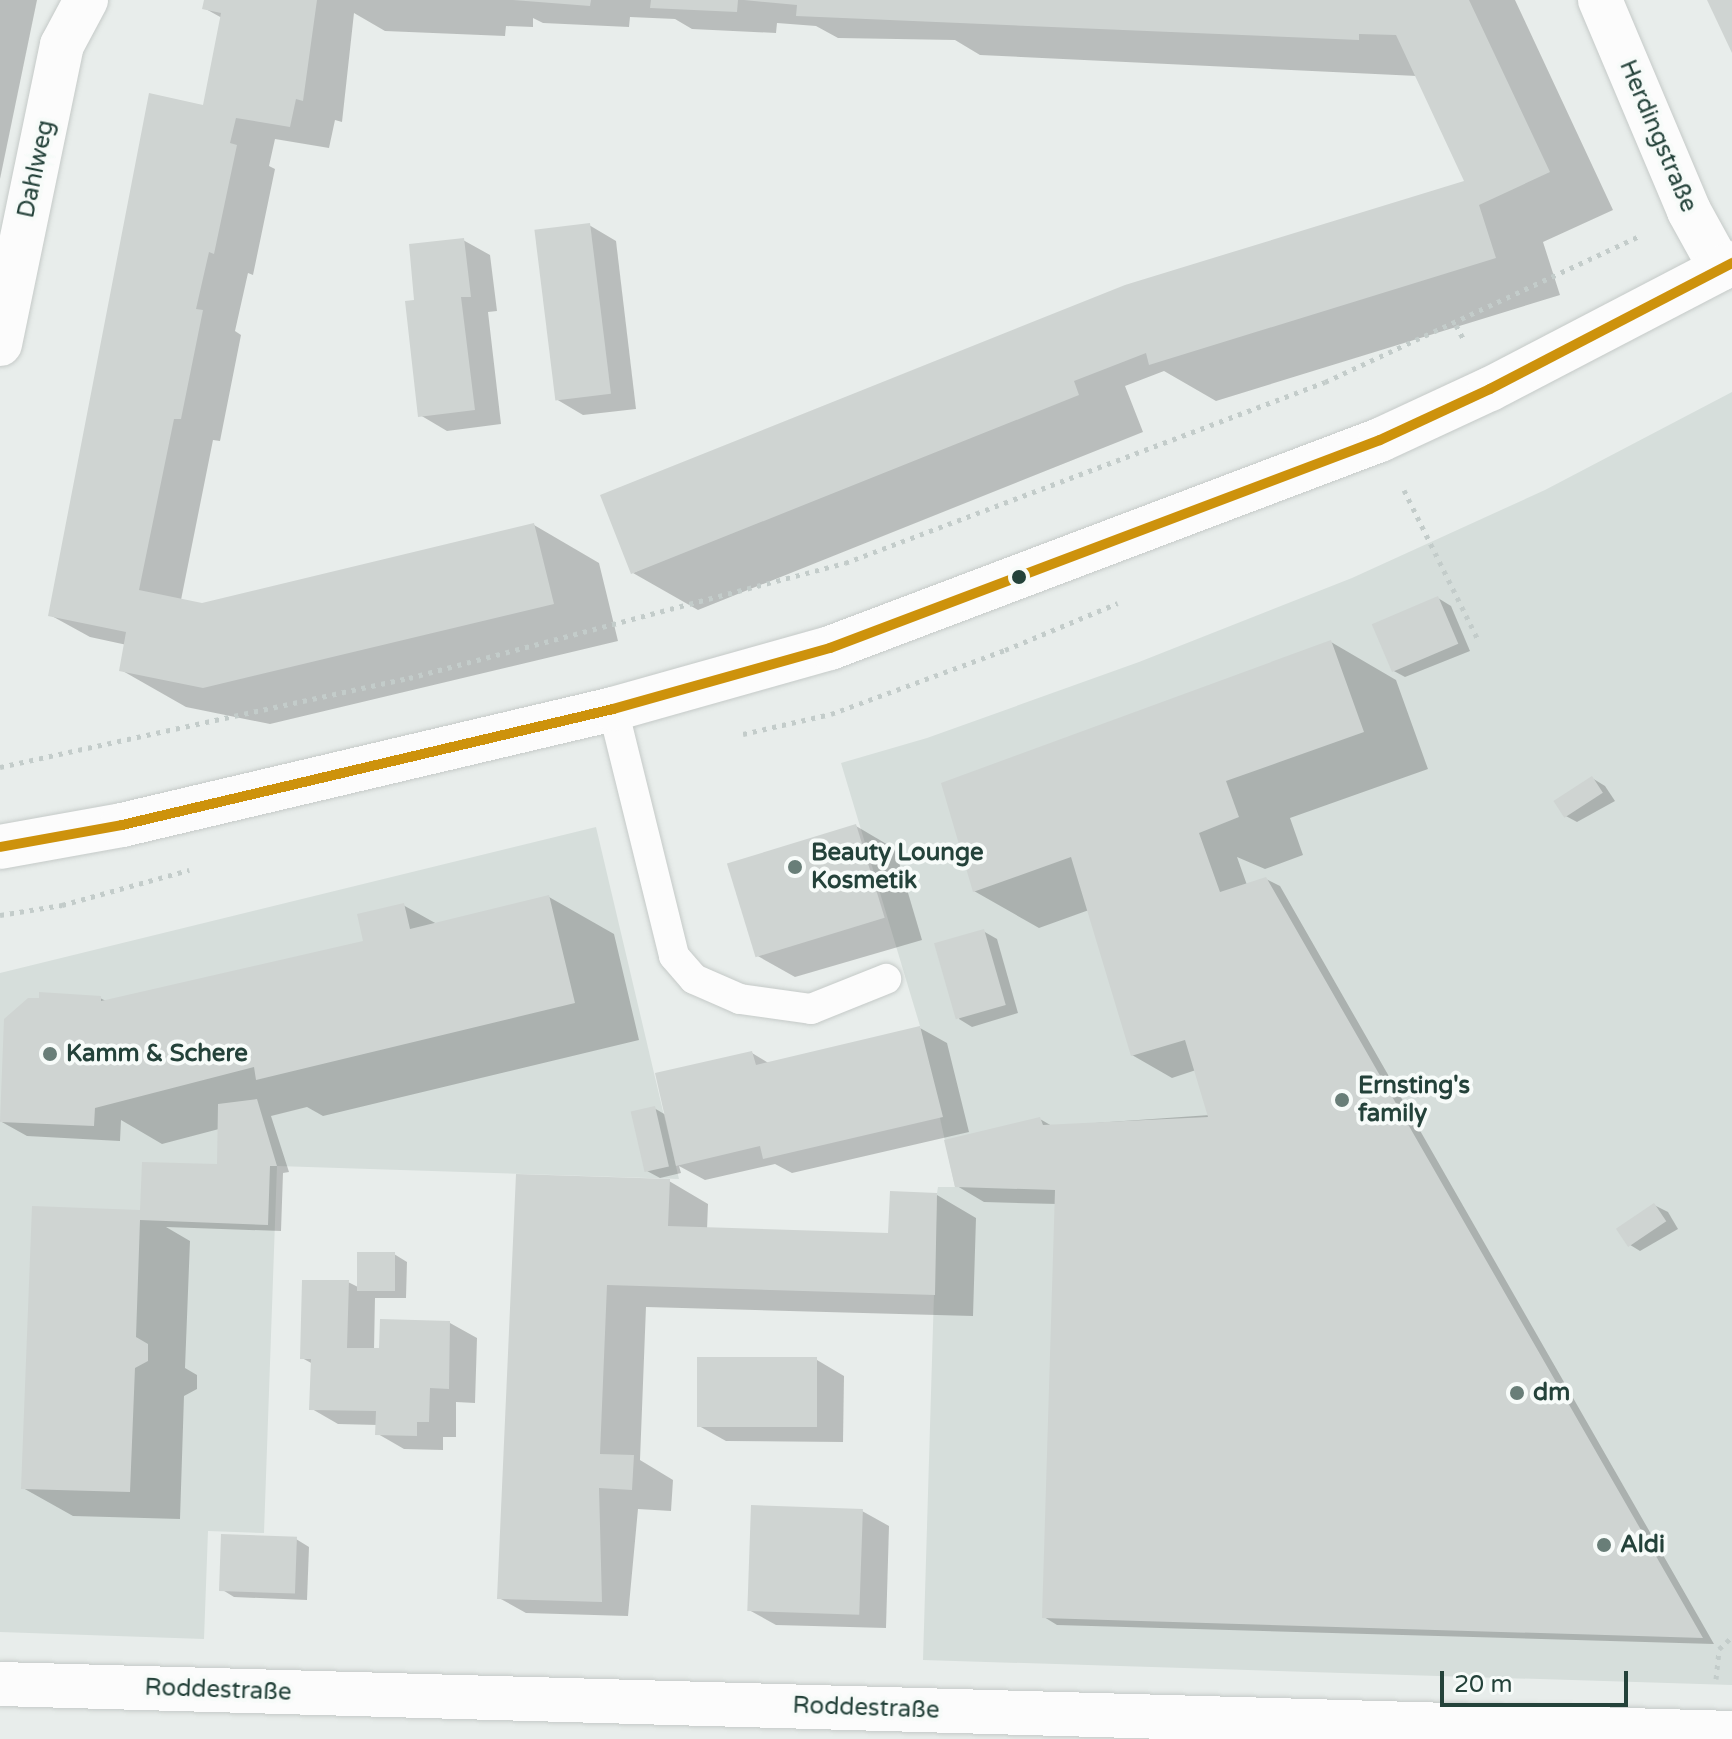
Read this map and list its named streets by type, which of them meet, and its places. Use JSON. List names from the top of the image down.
{
  "streets": {
    "street": ["Herdingstraße", "Dahlweg", "Roddestraße"]
  },
  "places": [
    "Beauty Lounge Kosmetik",
    "Kamm & Schere",
    "Ernsting's family",
    "dm",
    "Aldi"
  ],
  "scale_bar": "20 m"
}
